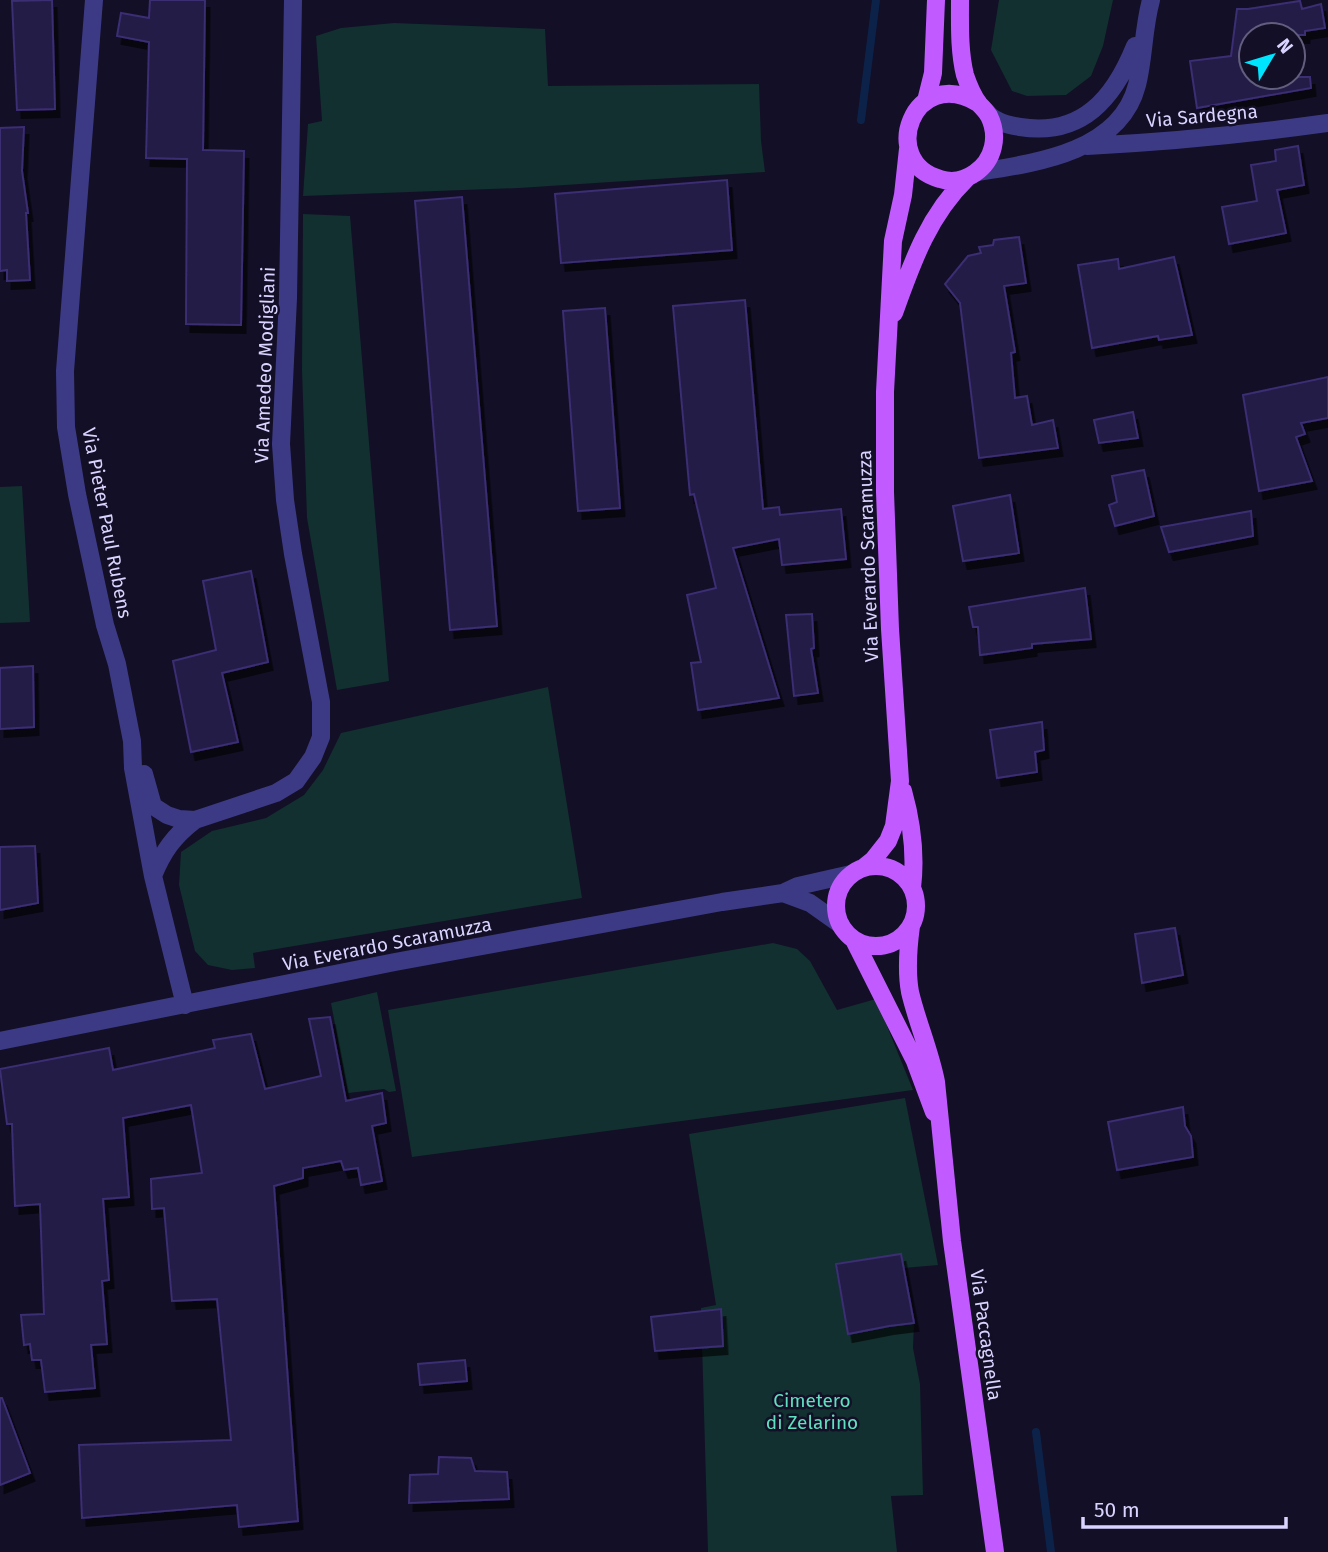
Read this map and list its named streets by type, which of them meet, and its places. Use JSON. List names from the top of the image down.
{
  "streets": {
    "main road": ["Via Everardo Scaramuzza", "Via Paccagnella"],
    "street": ["Via Sardegna", "Via Amedeo Modigliani", "Via Pieter Paul Rubens"]
  },
  "crossings": [
    ["Via Amedeo Modigliani", "Via Pieter Paul Rubens"],
    ["Via Pieter Paul Rubens", "Via Everardo Scaramuzza"],
    ["Via Everardo Scaramuzza", "Via Paccagnella"]
  ],
  "parks": ["Cimetero di Zelarino"],
  "scale_bar": "50 m",
  "north": "top right"
}
